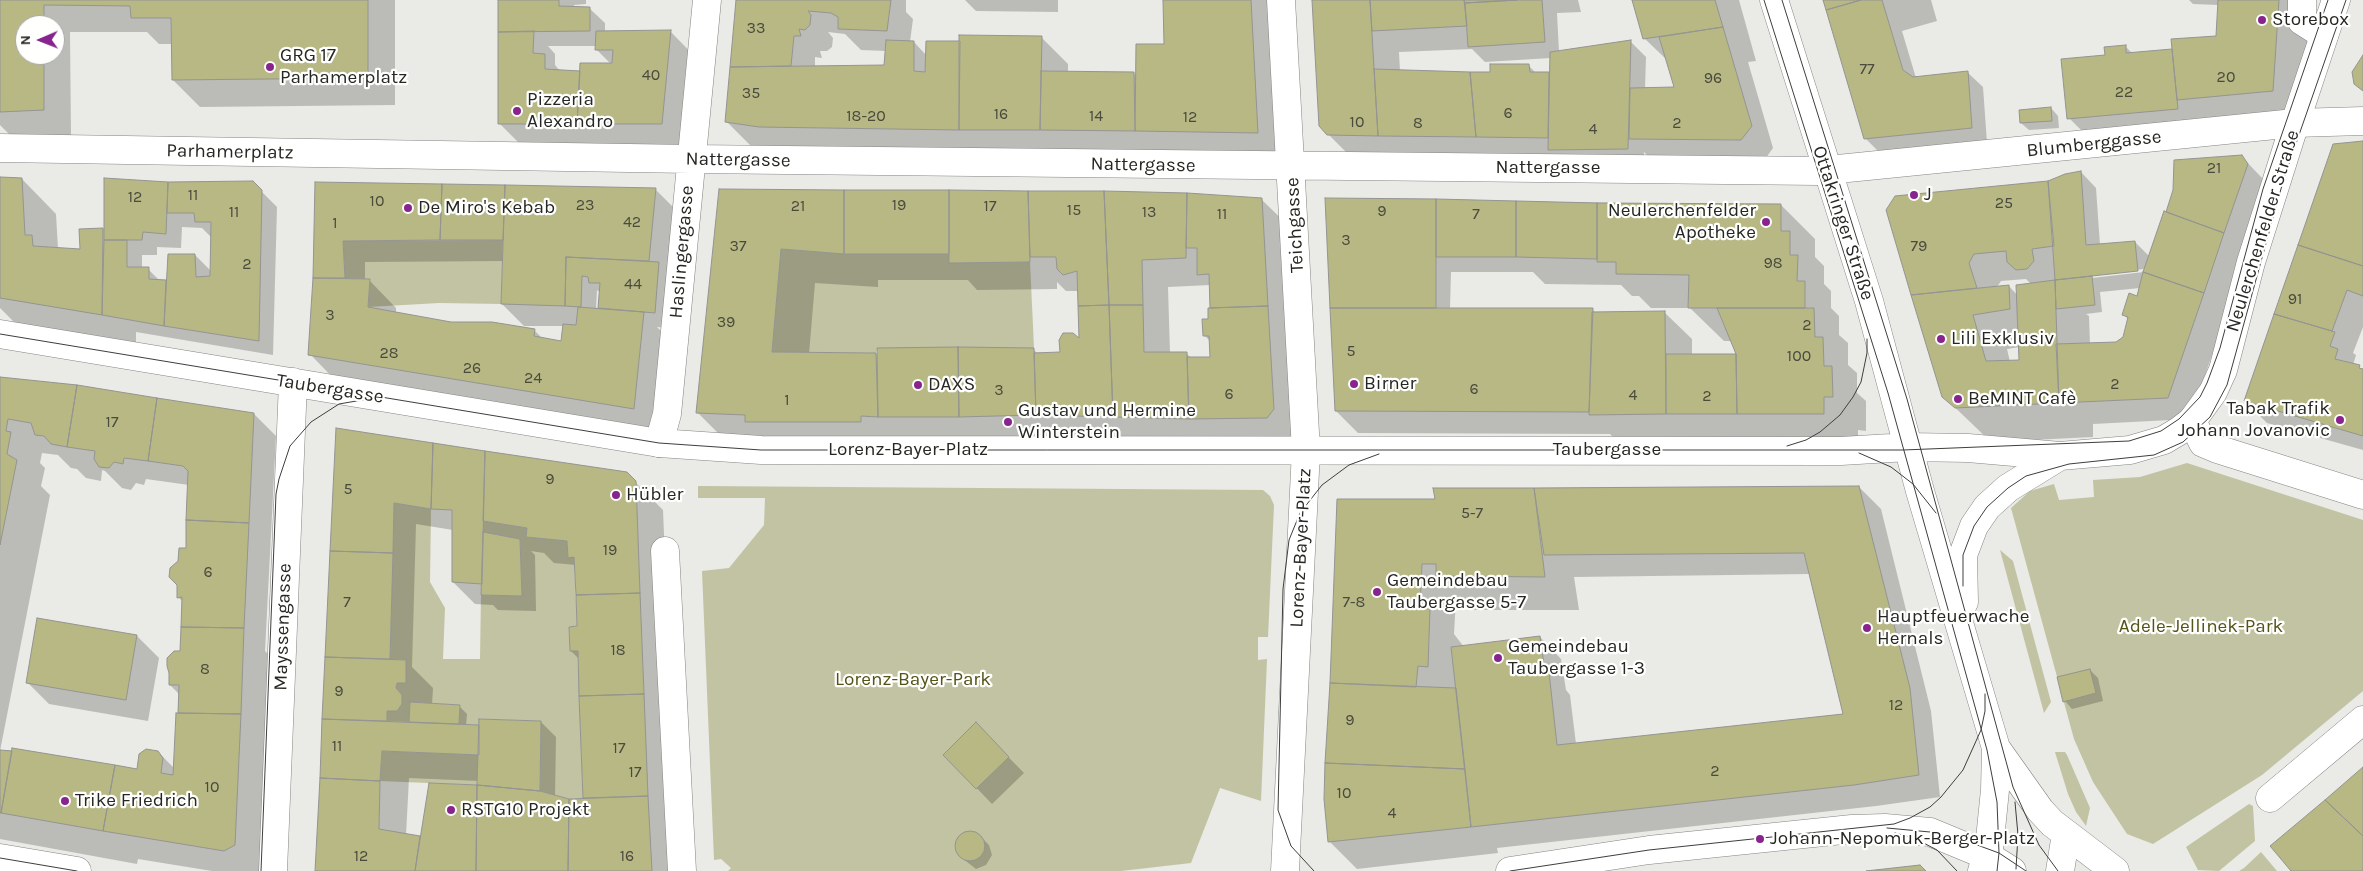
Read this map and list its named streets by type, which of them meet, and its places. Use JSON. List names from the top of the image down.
{
  "streets": {
    "street": [
      "Blumberggasse",
      "Parhamerplatz",
      "Nattergasse",
      "Ottakringer Straße",
      "Teichgasse",
      "Neulerchenfelder Straße",
      "Haslingergasse",
      "Taubergasse",
      "Lorenz-Bayer-Platz",
      "Mayssengasse"
    ]
  },
  "crossings": [
    ["Blumberggasse", "Nattergasse"],
    ["Blumberggasse", "Ottakringer Straße"],
    ["Blumberggasse", "Neulerchenfelder Straße"],
    ["Parhamerplatz", "Nattergasse"],
    ["Nattergasse", "Ottakringer Straße"],
    ["Nattergasse", "Teichgasse"],
    ["Nattergasse", "Haslingergasse"],
    ["Ottakringer Straße", "Taubergasse"],
    ["Teichgasse", "Taubergasse"],
    ["Teichgasse", "Lorenz-Bayer-Platz"],
    ["Haslingergasse", "Taubergasse"],
    ["Haslingergasse", "Lorenz-Bayer-Platz"],
    ["Taubergasse", "Lorenz-Bayer-Platz"],
    ["Taubergasse", "Mayssengasse"]
  ],
  "parks": ["Adele-Jellinek-Park", "Lorenz-Bayer-Park"],
  "places": [
    "Storebox",
    "GRG 17 Parhamerplatz",
    "Pizzeria Alexandro",
    "J",
    "De Miro's Kebab",
    "Neulerchenfelder Apotheke",
    "Lili Exklusiv",
    "Birner",
    "DAXS",
    "BeMINT Cafè",
    "Tabak Trafik Johann Jovanovic",
    "Gustav und Hermine Winterstein",
    "Hübler",
    "Gemeindebau Taubergasse 5-7",
    "Hauptfeuerwache Hernals",
    "Gemeindebau Taubergasse 1-3",
    "Trike Friedrich",
    "RSTG10 Projekt",
    "Johann-Nepomuk-Berger-Platz"
  ],
  "house_numbers": [
    "33",
    "77",
    "40",
    "20",
    "96",
    "22",
    "35",
    "6",
    "16",
    "18-20",
    "14",
    "12",
    "10",
    "8",
    "2",
    "4",
    "21",
    "11",
    "12",
    "10",
    "25",
    "23",
    "19",
    "21",
    "17",
    "15",
    "9",
    "11",
    "13",
    "11",
    "7",
    "42",
    "1",
    "3",
    "37",
    "79",
    "98",
    "2",
    "44",
    "91",
    "3",
    "39",
    "2",
    "5",
    "28",
    "100",
    "26",
    "24",
    "2",
    "6",
    "3",
    "6",
    "4",
    "2",
    "1",
    "17",
    "9",
    "5",
    "5-7",
    "19",
    "6",
    "7",
    "7-8",
    "18",
    "8",
    "9",
    "12",
    "9",
    "11",
    "17",
    "2",
    "17",
    "10",
    "10",
    "4",
    "12",
    "16"
  ],
  "north": "left"
}
